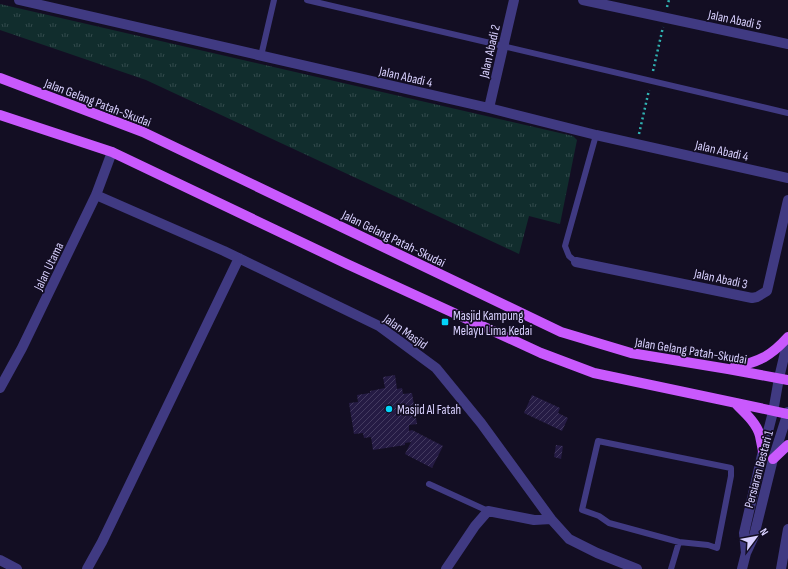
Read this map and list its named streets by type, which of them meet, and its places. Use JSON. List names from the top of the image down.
{
  "streets": {
    "main road": ["Jalan Gelang Patah-Skudai"],
    "street": [
      "Jalan Abadi 5",
      "Jalan Abadi 2",
      "Jalan Abadi 4",
      "Jalan Utama",
      "Jalan Abadi 3",
      "Jalan Masjid",
      "Persiaran Bestari 1"
    ]
  },
  "crossings": [
    ["Jalan Abadi 2", "Jalan Abadi 4"],
    ["Jalan Gelang Patah-Skudai", "Persiaran Bestari 1"],
    ["Jalan Utama", "Jalan Masjid"]
  ],
  "places": {
    "transit": ["Masjid Kampung Melayu Lima Kedai"],
    "other": ["Masjid Al Fatah"]
  },
  "north": "top right"
}
